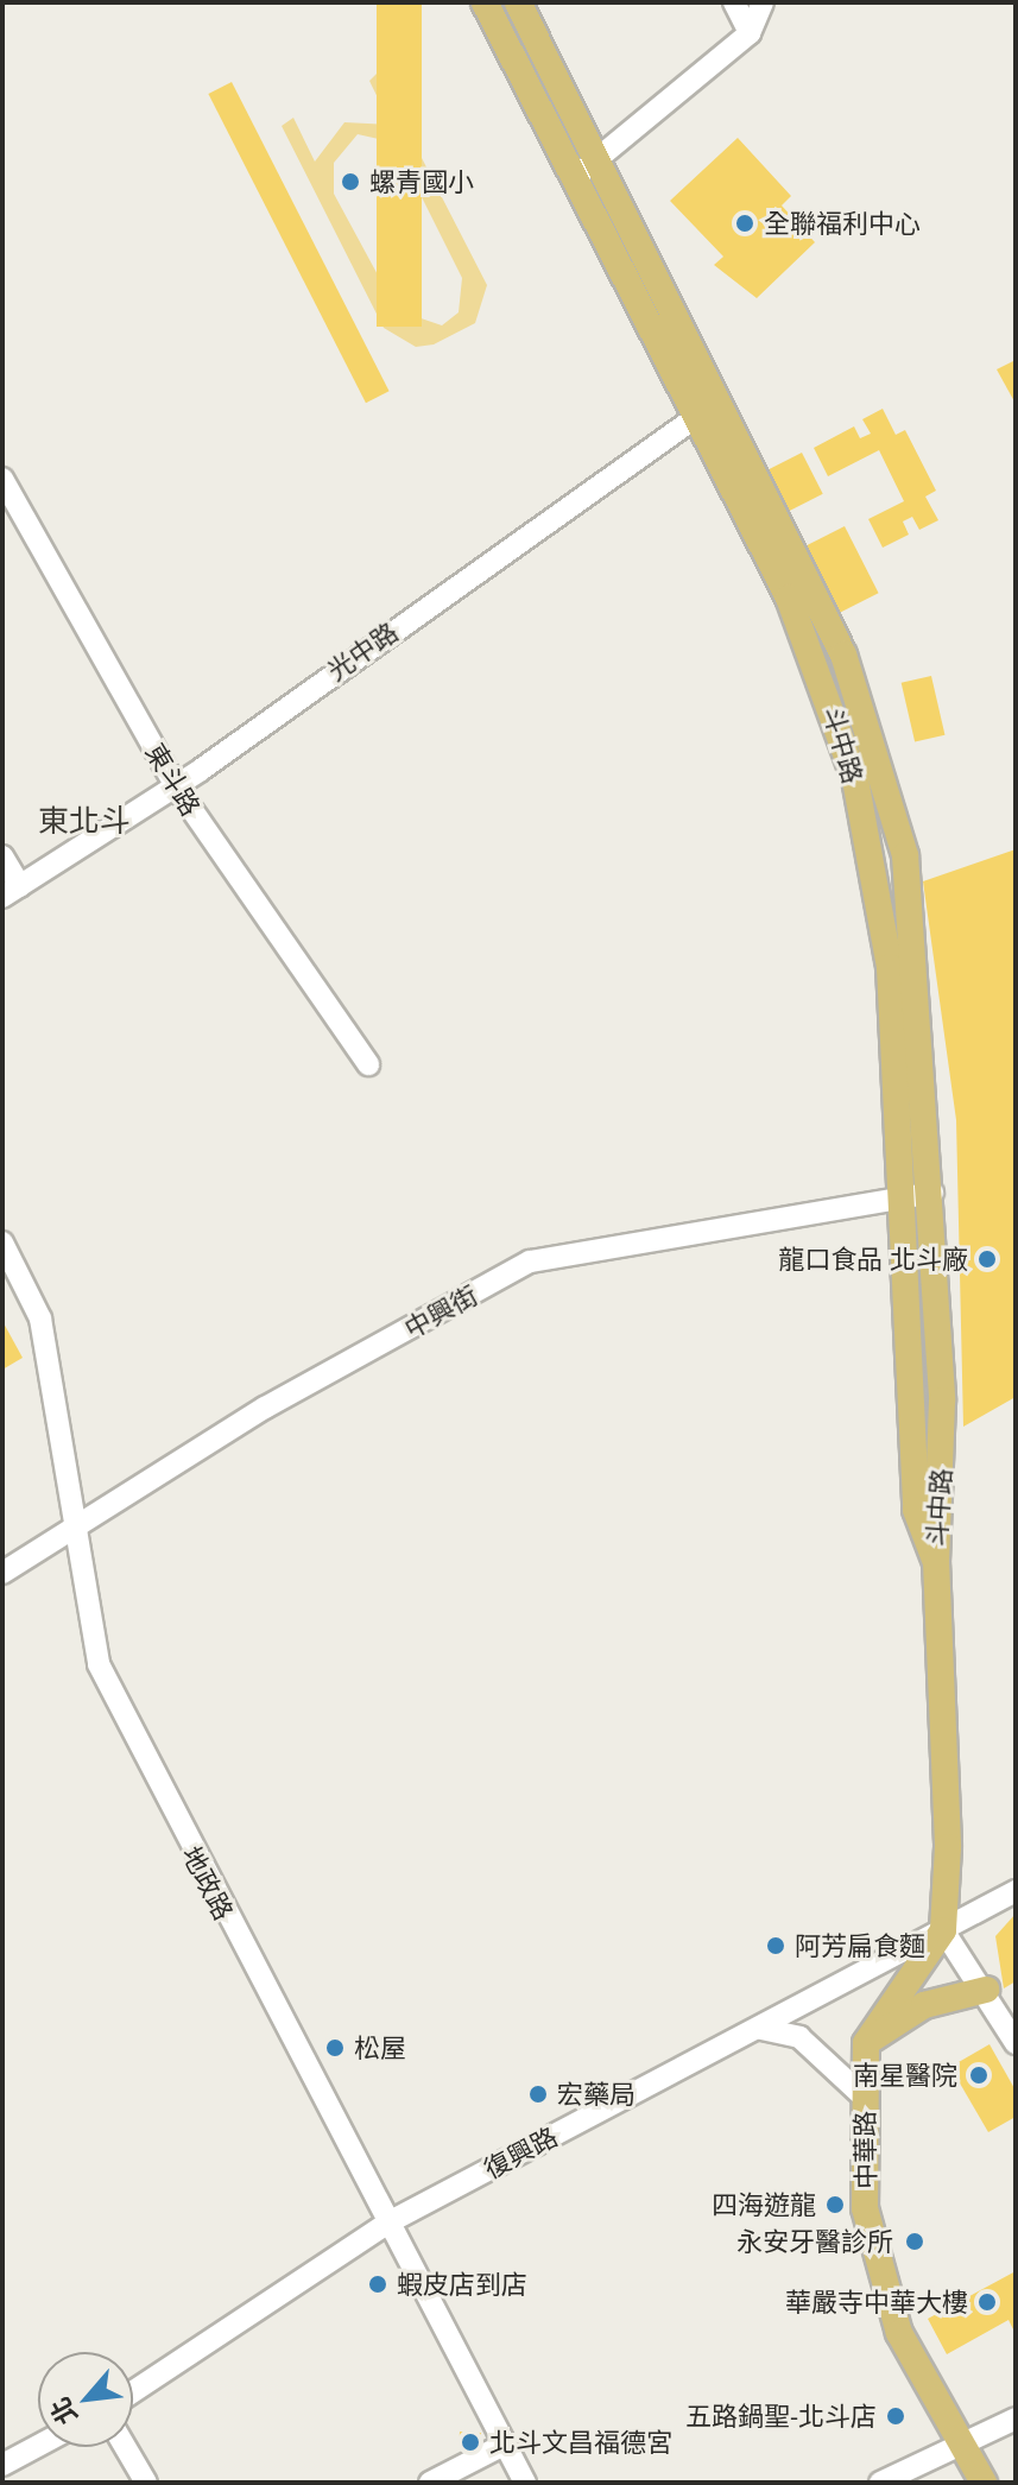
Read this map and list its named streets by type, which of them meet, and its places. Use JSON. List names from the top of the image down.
{
  "streets": {
    "main road": ["斗中路", "中華路"],
    "street": [
      "光中路",
      "東斗路",
      "中興街",
      "地政路",
      "復興路"
    ]
  },
  "crossings": [
    ["光中路", "斗中路"],
    ["光中路", "東斗路"],
    ["斗中路", "中興街"],
    ["斗中路", "復興路"],
    ["中興街", "地政路"],
    ["地政路", "復興路"]
  ],
  "districts": ["東北斗"],
  "places": [
    "螺青國小",
    "全聯福利中心",
    "龍口食品 北斗廠",
    "阿芳扁食麵",
    "松屋",
    "南星醫院",
    "宏藥局",
    "四海遊龍",
    "永安牙醫診所",
    "蝦皮店到店",
    "華嚴寺中華大樓",
    "五路鍋聖-北斗店",
    "北斗文昌福德宮"
  ],
  "north": "bottom left"
}
